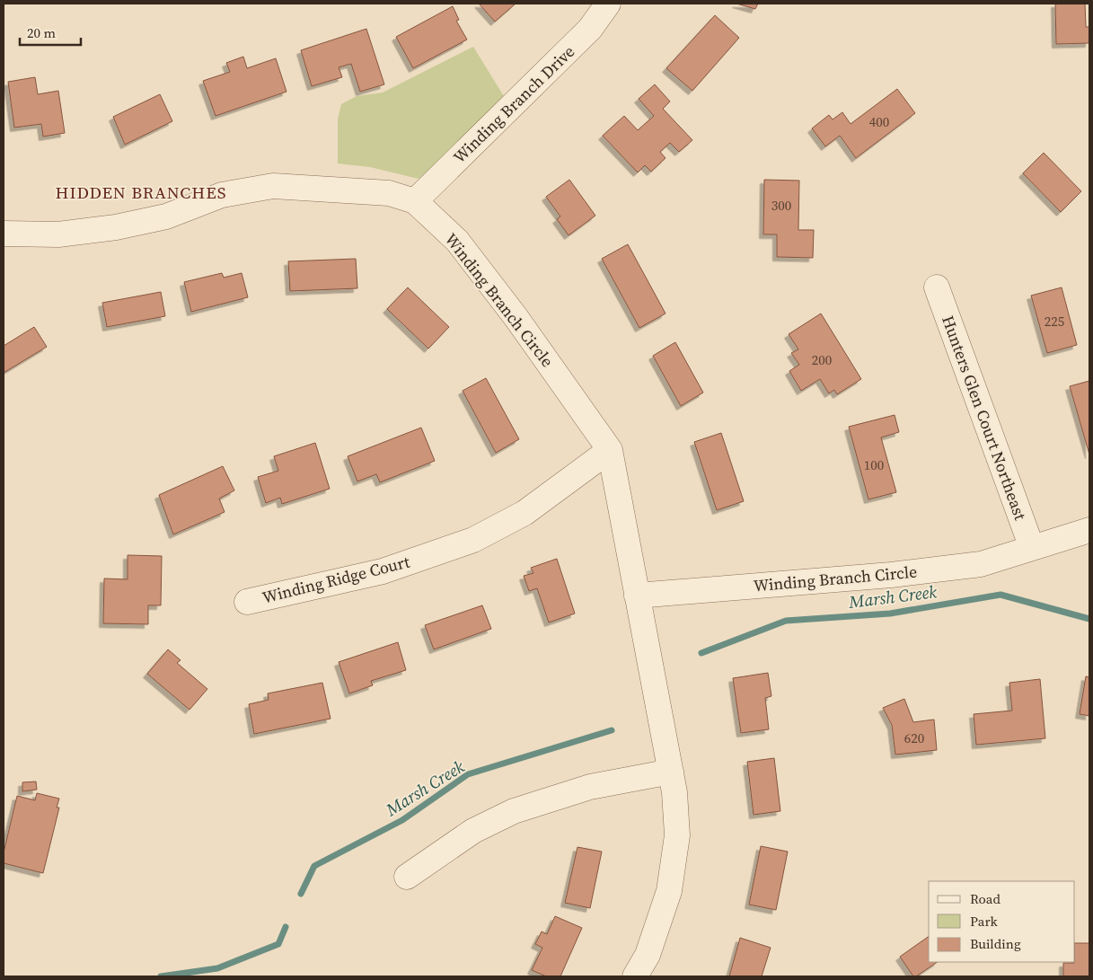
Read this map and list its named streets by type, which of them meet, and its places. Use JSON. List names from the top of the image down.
{
  "streets": {
    "street": [
      "Winding Branch Drive",
      "Winding Branch Circle",
      "Hunters Glen Court Northeast",
      "Winding Ridge Court"
    ]
  },
  "crossings": [
    ["Winding Branch Drive", "Winding Branch Circle"],
    ["Winding Branch Circle", "Hunters Glen Court Northeast"],
    ["Winding Branch Circle", "Winding Ridge Court"]
  ],
  "districts": ["HIDDEN BRANCHES"],
  "water": ["Marsh Creek"],
  "house_numbers": [
    "400",
    "300",
    "225",
    "200",
    "100",
    "620"
  ],
  "legend": ["Road", "Park", "Building"],
  "scale_bar": "20 m"
}
